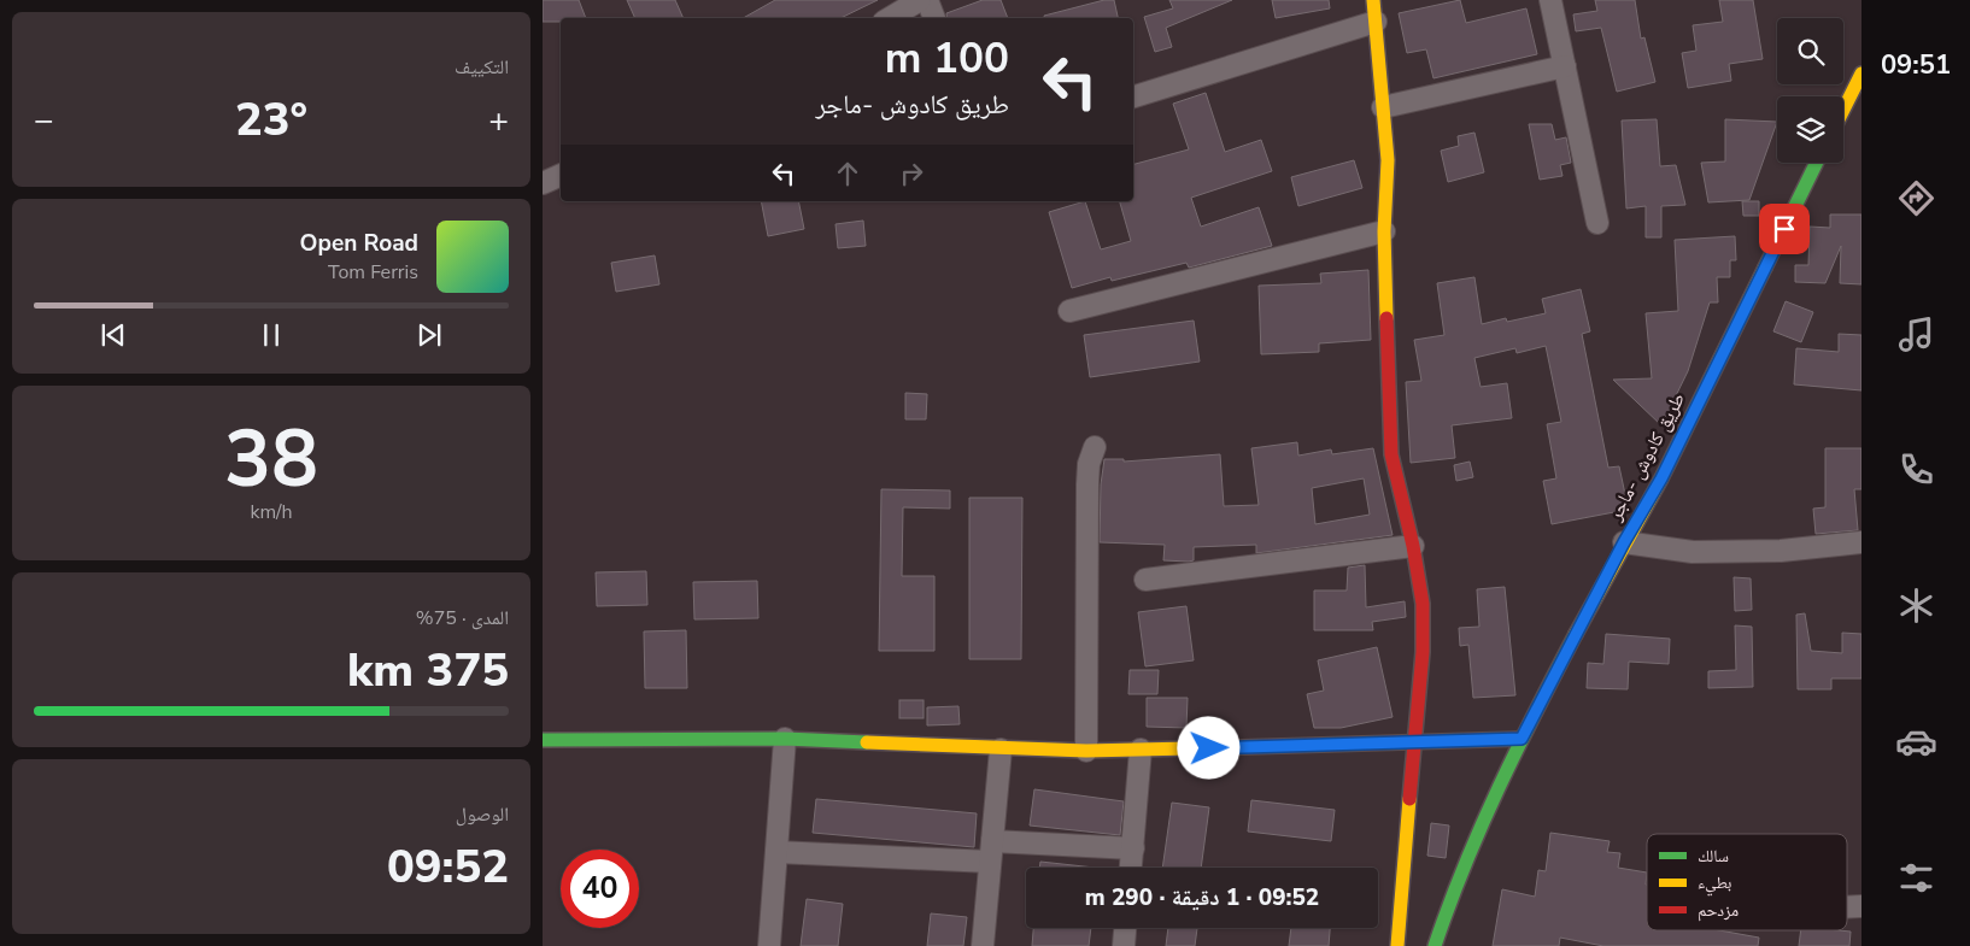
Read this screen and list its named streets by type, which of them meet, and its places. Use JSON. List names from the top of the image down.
{
  "streets": {
    "main road": ["طريق كادوش -ماجر"]
  },
  "legend": ["سالك", "بطيء", "مزدحم"],
  "page": {
    "tabs": "09:51",
    "tile": [
      "التكييف",
      ["38", "km/h"],
      ["المدى · 75%", "375 km"],
      ["الوصول", "09:52"]
    ],
    "turn": ["100 m", "طريق كادوش -ماجر"],
    "heat": ["−", "23°", "+"],
    "song": ["Open Road", "Tom Ferris"],
    "limit": "40",
    "trip": "09:52 · 1 دقيقة · 290 m"
  }
}
